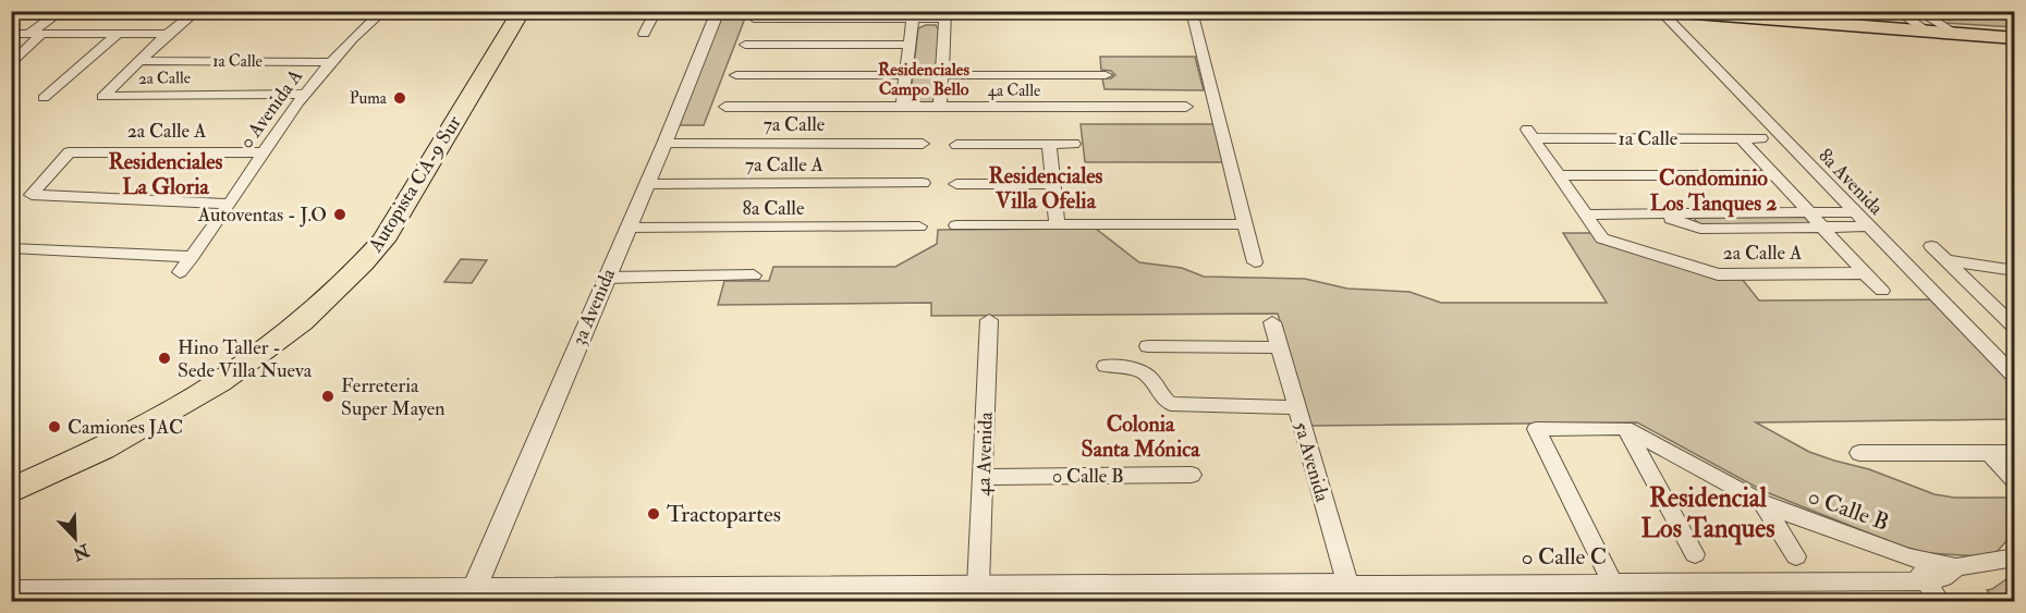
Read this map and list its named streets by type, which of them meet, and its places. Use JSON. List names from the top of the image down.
{
  "streets": {
    "highway": ["Autopista CA-9 Sur"],
    "street": [
      "1a Calle",
      "2a Calle",
      "4a Calle",
      "0 Avenida A",
      "7a Calle",
      "2a Calle A",
      "7a Calle A",
      "8a Avenida",
      "8a Calle",
      "3a Avenida",
      "4a Avenida",
      "5a Avenida",
      "0 Calle B",
      "0 Calle C"
    ]
  },
  "crossings": [
    ["1a Calle", "2a Calle"],
    ["1a Calle", "0 Avenida A"],
    ["2a Calle", "0 Avenida A"],
    ["0 Avenida A", "2a Calle A"],
    ["7a Calle", "3a Avenida"],
    ["7a Calle A", "3a Avenida"],
    ["8a Calle", "3a Avenida"],
    ["4a Avenida", "0 Calle B"],
    ["5a Avenida", "0 Calle C"],
    ["0 Calle B", "0 Calle C"]
  ],
  "districts": [
    "Residenciales Campo Bello",
    "Residenciales La Gloria",
    "Residenciales Villa Ofelia",
    "Condominio Los Tanques 2",
    "Colonia Santa Mónica",
    "Residencial Los Tanques"
  ],
  "places": [
    "Puma",
    "Autoventas - J.O",
    "Hino Taller - Sede Villa Nueva",
    "Ferreteria Super Mayen",
    "Camiones JAC",
    "Tractopartes"
  ],
  "north": "bottom right"
}
